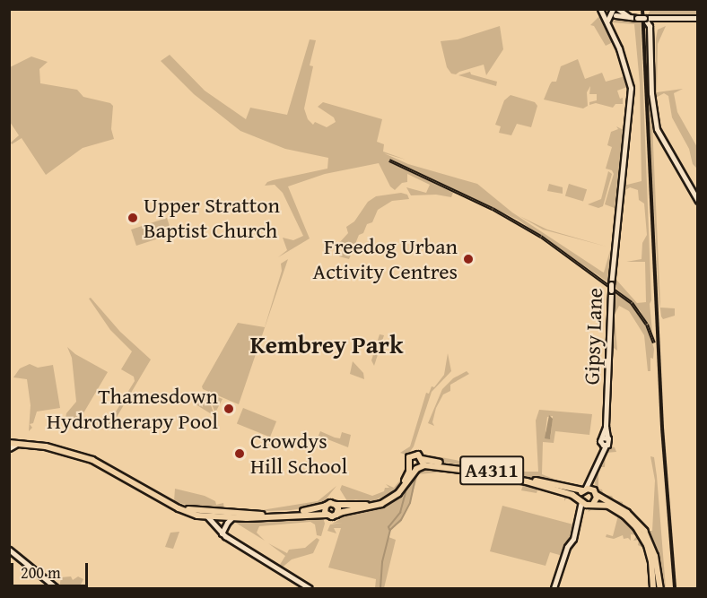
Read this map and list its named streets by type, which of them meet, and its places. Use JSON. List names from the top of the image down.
{
  "streets": {
    "main road": ["Gipsy Lane", "A4311"]
  },
  "districts": ["Kembrey Park"],
  "places": [
    "Upper Stratton Baptist Church",
    "Freedog Urban Activity Centres",
    "Thamesdown Hydrotherapy Pool",
    "Crowdys Hill School"
  ],
  "scale_bar": "200 m"
}
